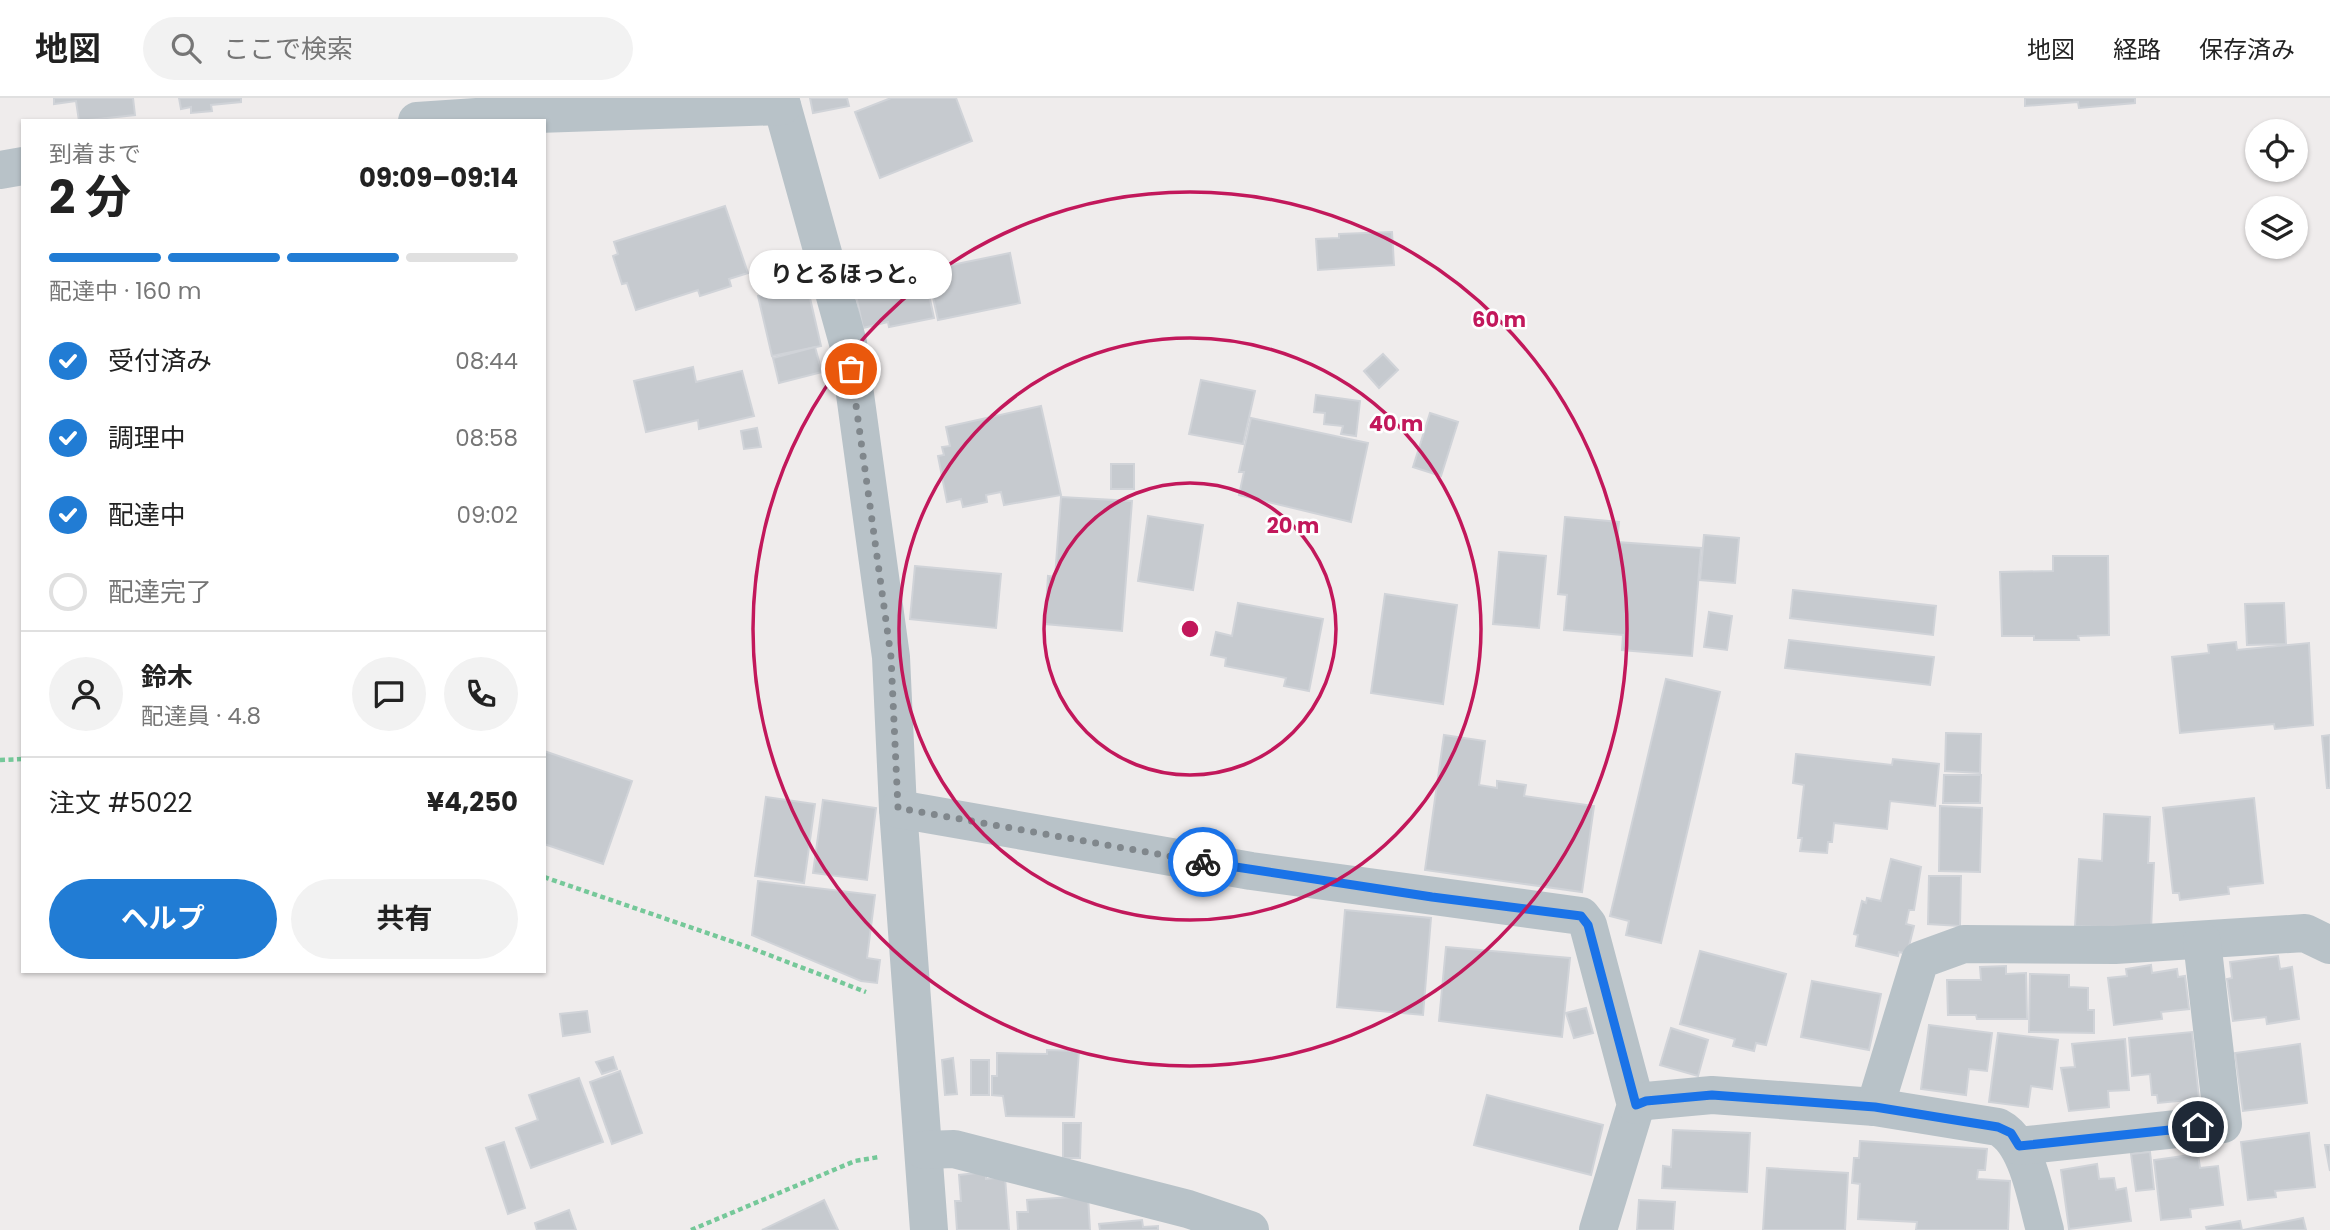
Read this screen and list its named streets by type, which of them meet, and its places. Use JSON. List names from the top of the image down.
{
  "places": ["りとるほっと。"],
  "page": {
    "header": "地図",
    "search": "ここで検索",
    "nav": ["地図", "経路", "保存済み"],
    "heading": ["2 分", "到着まで", "09:09–09:14"],
    "panel": [
      "鈴木",
      "配達員 · 4.8",
      "注文 #5022",
      "¥4,250"
    ],
    "bar": "配達中 · 160 m",
    "bubble": "りとるほっと。",
    "list": [
      ["受付済み", "08:44"],
      ["調理中", "08:58"],
      ["配達中", "09:02"],
      "配達完了"
    ],
    "buttons": ["ヘルプ", "共有"]
  },
  "rings": ["60 m", "40 m", "20 m"]
}
